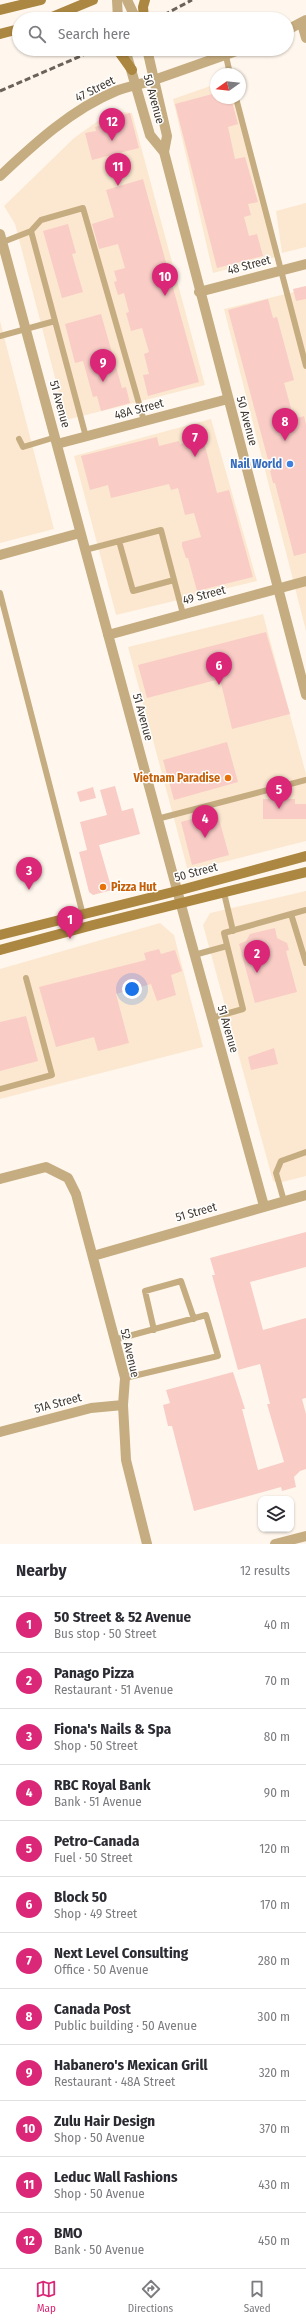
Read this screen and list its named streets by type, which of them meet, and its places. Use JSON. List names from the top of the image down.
{
  "streets": {
    "main road": ["50 Street"],
    "street": [
      "47 Street",
      "50 Avenue",
      "48 Street",
      "51 Avenue",
      "48A Street",
      "49 Street",
      "51 Street",
      "52 Avenue",
      "51A Street"
    ]
  },
  "crossings": [
    ["47 Street", "50 Avenue"],
    ["50 Avenue", "48 Street"],
    ["50 Avenue", "48A Street"],
    ["50 Avenue", "49 Street"],
    ["51 Avenue", "48A Street"],
    ["51 Avenue", "49 Street"],
    ["51 Avenue", "50 Street"],
    ["51 Avenue", "51 Street"],
    ["51 Street", "52 Avenue"],
    ["52 Avenue", "51A Street"]
  ],
  "places": ["Nail World", "Vietnam Paradise", "Pizza Hut"],
  "north": "left",
  "page": {
    "search": "Search here",
    "pins": [
      "12",
      "11",
      "10",
      "9",
      "8",
      "7",
      "6",
      "5",
      "4",
      "3",
      "1",
      "2"
    ],
    "heading": ["Nearby", "12 results"],
    "list": [
      {
        "mark": "1",
        "name": "50 Street & 52 Avenue",
        "note": "Bus stop · 50 Street",
        "value": "40 m"
      },
      {
        "mark": "2",
        "name": "Panago Pizza",
        "note": "Restaurant · 51 Avenue",
        "value": "70 m"
      },
      {
        "mark": "3",
        "name": "Fiona's Nails & Spa",
        "note": "Shop · 50 Street",
        "value": "80 m"
      },
      {
        "mark": "4",
        "name": "RBC Royal Bank",
        "note": "Bank · 51 Avenue",
        "value": "90 m"
      },
      {
        "mark": "5",
        "name": "Petro-Canada",
        "note": "Fuel · 50 Street",
        "value": "120 m"
      },
      {
        "mark": "6",
        "name": "Block 50",
        "note": "Shop · 49 Street",
        "value": "170 m"
      },
      {
        "mark": "7",
        "name": "Next Level Consulting",
        "note": "Office · 50 Avenue",
        "value": "280 m"
      },
      {
        "mark": "8",
        "name": "Canada Post",
        "note": "Public building · 50 Avenue",
        "value": "300 m"
      },
      {
        "mark": "9",
        "name": "Habanero's Mexican Grill",
        "note": "Restaurant · 48A Street",
        "value": "320 m"
      },
      {
        "mark": "10",
        "name": "Zulu Hair Design",
        "note": "Shop · 50 Avenue",
        "value": "370 m"
      },
      {
        "mark": "11",
        "name": "Leduc Wall Fashions",
        "note": "Shop · 50 Avenue",
        "value": "430 m"
      },
      {
        "mark": "12",
        "name": "BMO",
        "note": "Bank · 50 Avenue",
        "value": "450 m"
      }
    ],
    "nav": ["Map", "Directions", "Saved"]
  }
}
